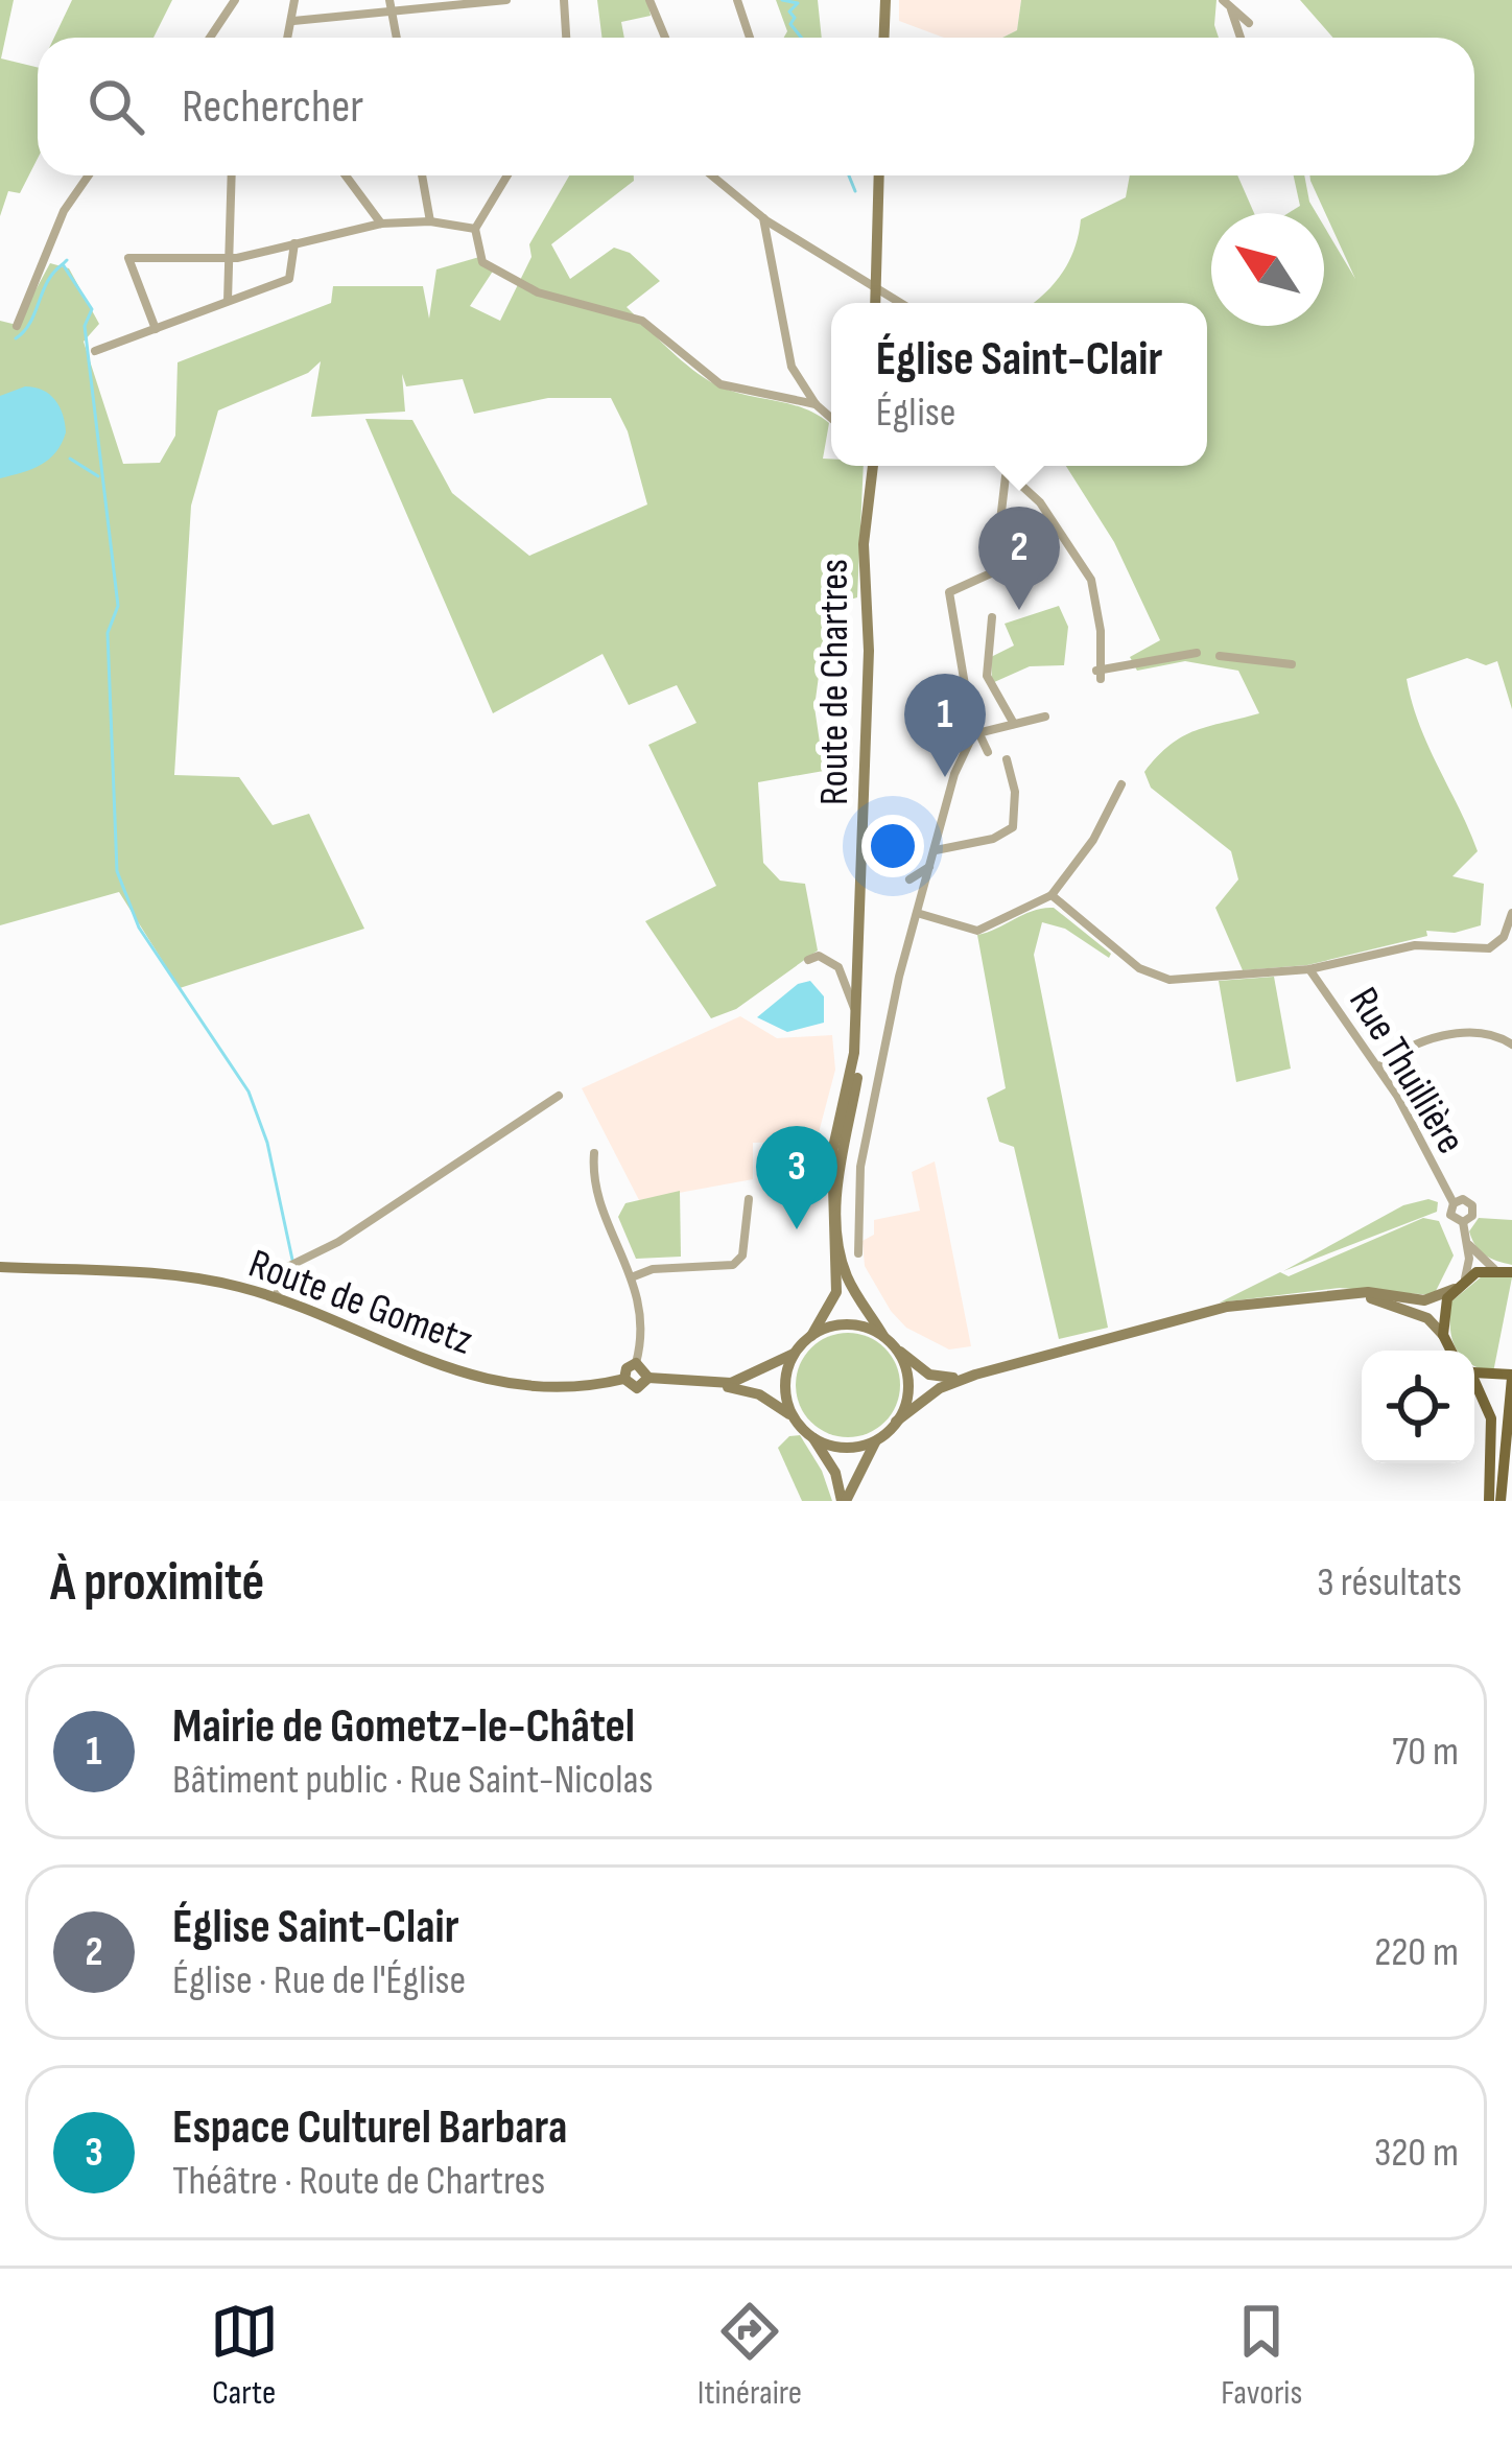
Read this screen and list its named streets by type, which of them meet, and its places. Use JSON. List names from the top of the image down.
{
  "streets": {
    "main road": ["Route de Chartres", "Route de Gometz"],
    "street": ["Rue Thuillière"]
  },
  "north": "top left",
  "page": {
    "search": "Rechercher",
    "popup": ["Église Saint-Clair", "Église"],
    "pins": ["2", "1", "3"],
    "heading": ["À proximité", "3 résultats"],
    "list": [
      {
        "mark": "1",
        "name": "Mairie de Gometz-le-Châtel",
        "note": "Bâtiment public · Rue Saint-Nicolas",
        "value": "70 m"
      },
      {
        "mark": "2",
        "name": "Église Saint-Clair",
        "note": "Église · Rue de l'Église",
        "value": "220 m"
      },
      {
        "mark": "3",
        "name": "Espace Culturel Barbara",
        "note": "Théâtre · Route de Chartres",
        "value": "320 m"
      }
    ],
    "nav": ["Carte", "Itinéraire", "Favoris"]
  }
}
